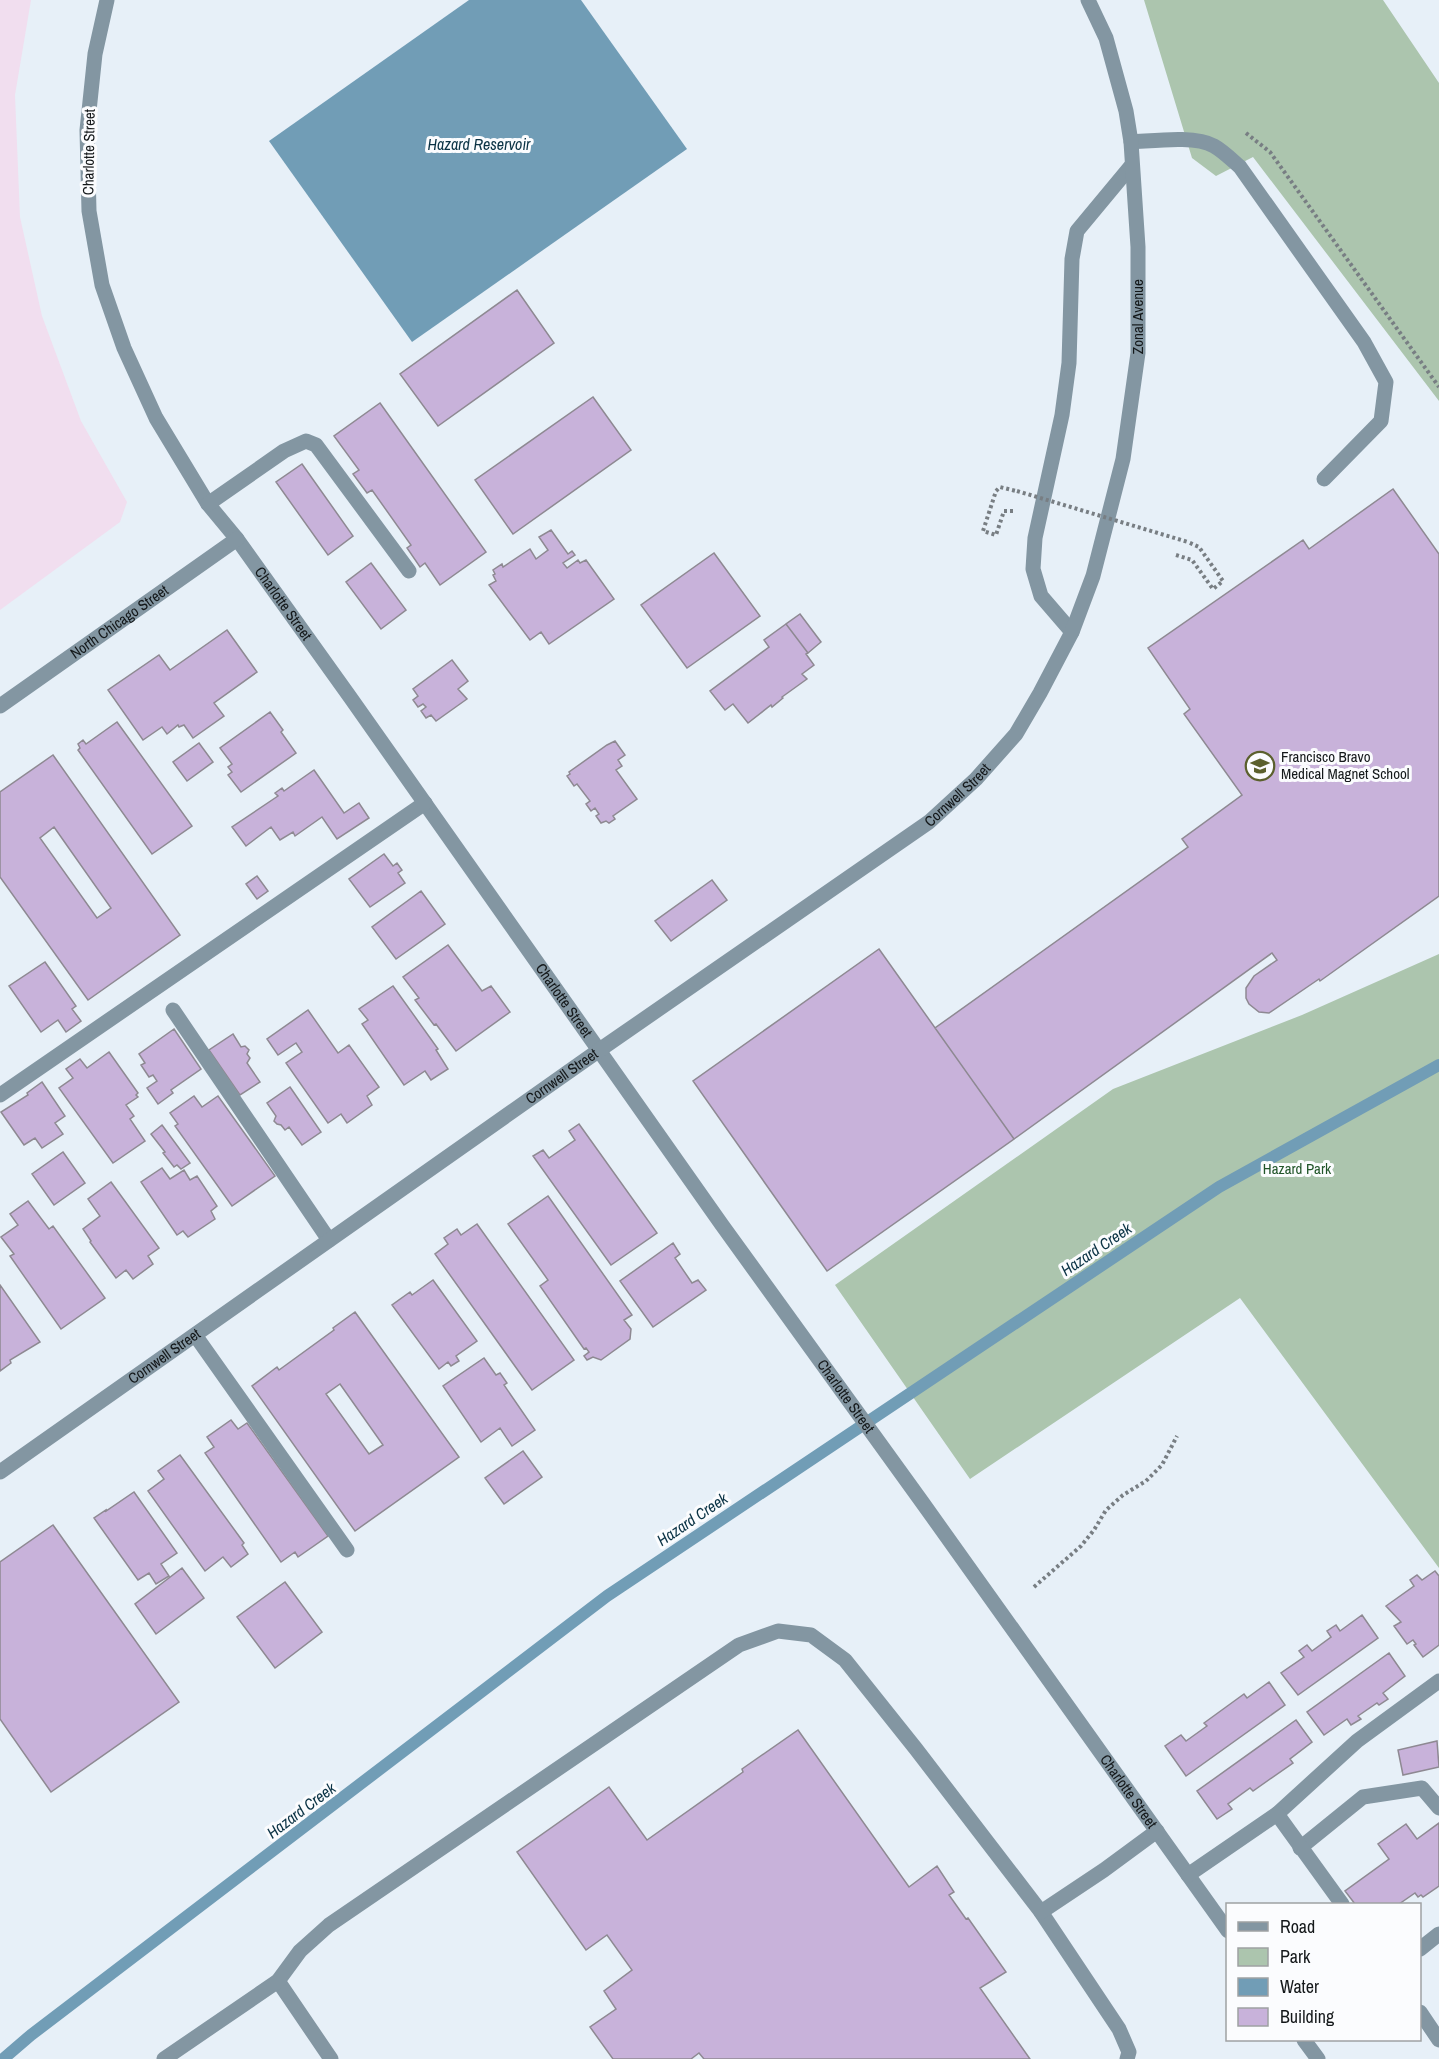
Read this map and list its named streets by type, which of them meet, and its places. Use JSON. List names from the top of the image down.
{
  "streets": {
    "street": [
      "Charlotte Street",
      "Zonal Avenue",
      "North Chicago Street",
      "Cornwell Street"
    ]
  },
  "crossings": [
    ["Charlotte Street", "North Chicago Street"],
    ["Charlotte Street", "Cornwell Street"],
    ["Zonal Avenue", "Cornwell Street"]
  ],
  "water": ["Hazard Reservoir", "Hazard Creek"],
  "parks": ["Hazard Park"],
  "places": {
    "school or university": ["Francisco Bravo Medical Magnet School"]
  },
  "legend": [
    "Road",
    "Park",
    "Water",
    "Building"
  ]
}
